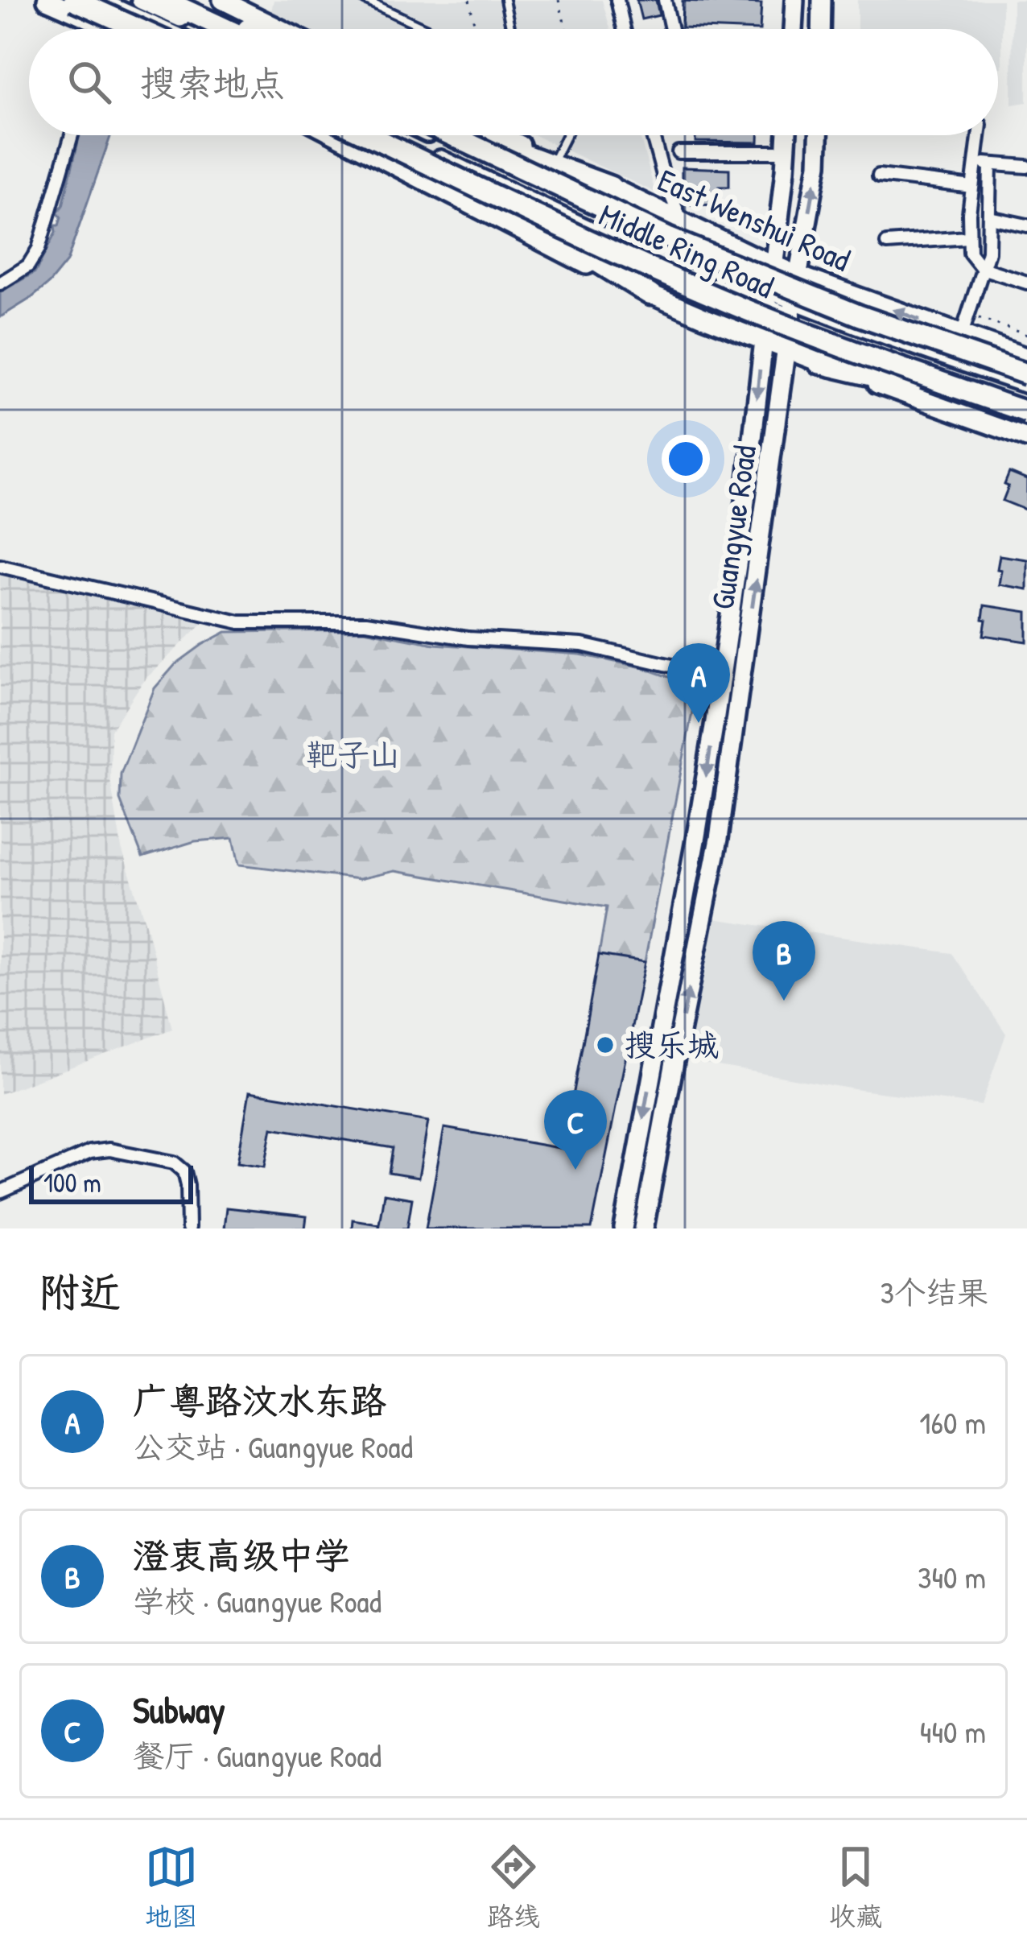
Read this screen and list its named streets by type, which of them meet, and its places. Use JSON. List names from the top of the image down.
{
  "streets": {
    "highway": ["Middle Ring Road"],
    "main road": ["East Wenshui Road", "Guangyue Road"]
  },
  "crossings": [
    ["East Wenshui Road", "Guangyue Road"]
  ],
  "parks": ["靶子山"],
  "places": ["搜乐城"],
  "scale_bar": "100 m",
  "page": {
    "search": "搜索地点",
    "pins": ["A", "B", "C"],
    "scale": "100 m",
    "heading": ["附近", "3个结果"],
    "list": [
      {
        "mark": "A",
        "name": "广粤路汶水东路",
        "note": "公交站 · Guangyue Road",
        "value": "160 m"
      },
      {
        "mark": "B",
        "name": "澄衷高级中学",
        "note": "学校 · Guangyue Road",
        "value": "340 m"
      },
      {
        "mark": "C",
        "name": "Subway",
        "note": "餐厅 · Guangyue Road",
        "value": "440 m"
      }
    ],
    "nav": ["地图", "路线", "收藏"]
  }
}
